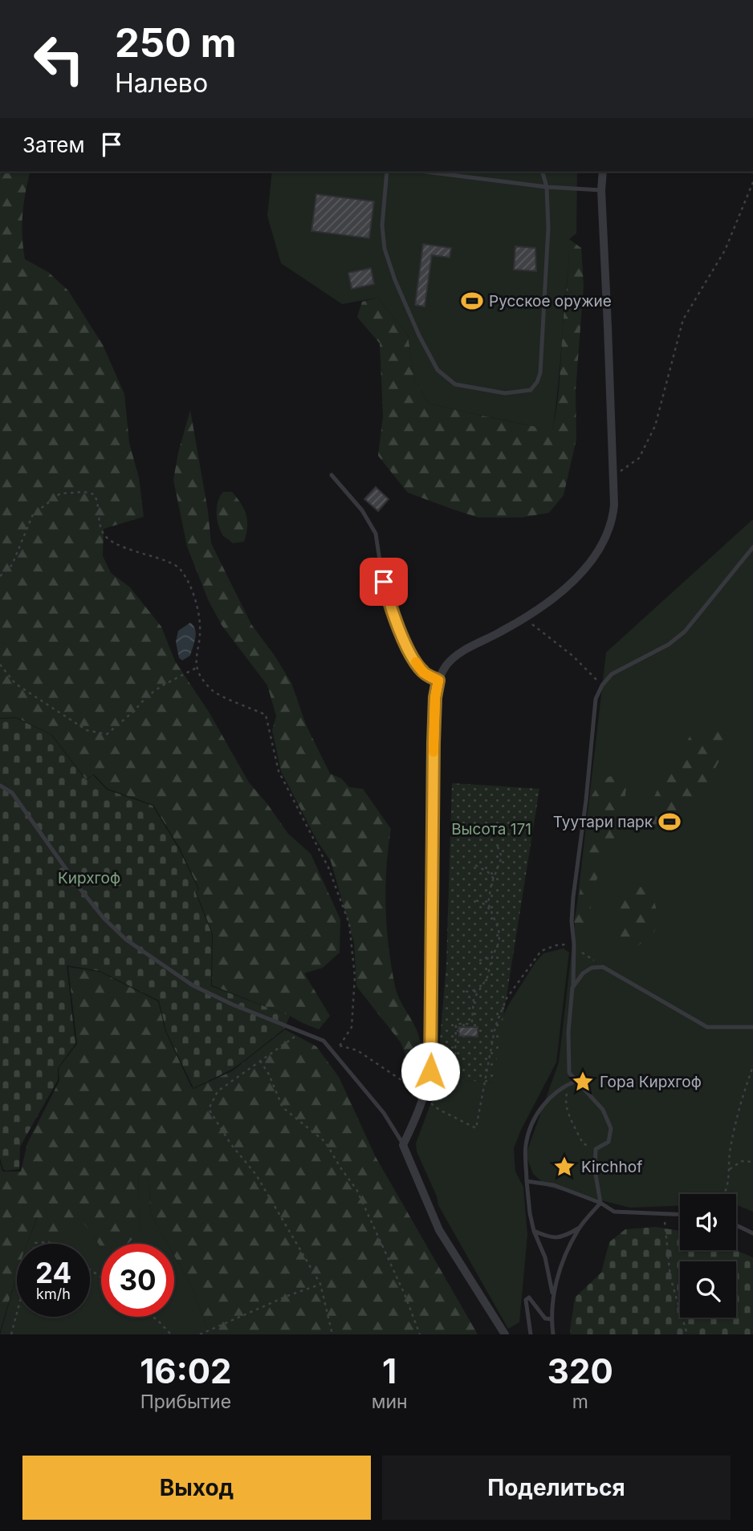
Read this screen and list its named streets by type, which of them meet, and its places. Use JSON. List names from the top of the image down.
{
  "parks": ["Высота 171", "Кирхгоф"],
  "places": {
    "sports": ["Русское оружие", "Туутари парк"],
    "place": ["Гора Кирхгоф", "Kirchhof"]
  },
  "page": {
    "turn": ["250 m", "Налево"],
    "then": "Затем",
    "speed": "24 km/h",
    "limit": "30",
    "eta": [
      "16:02",
      "Прибытие",
      "1",
      "мин",
      "320",
      "m"
    ],
    "buttons": ["Выход", "Поделиться"]
  }
}
